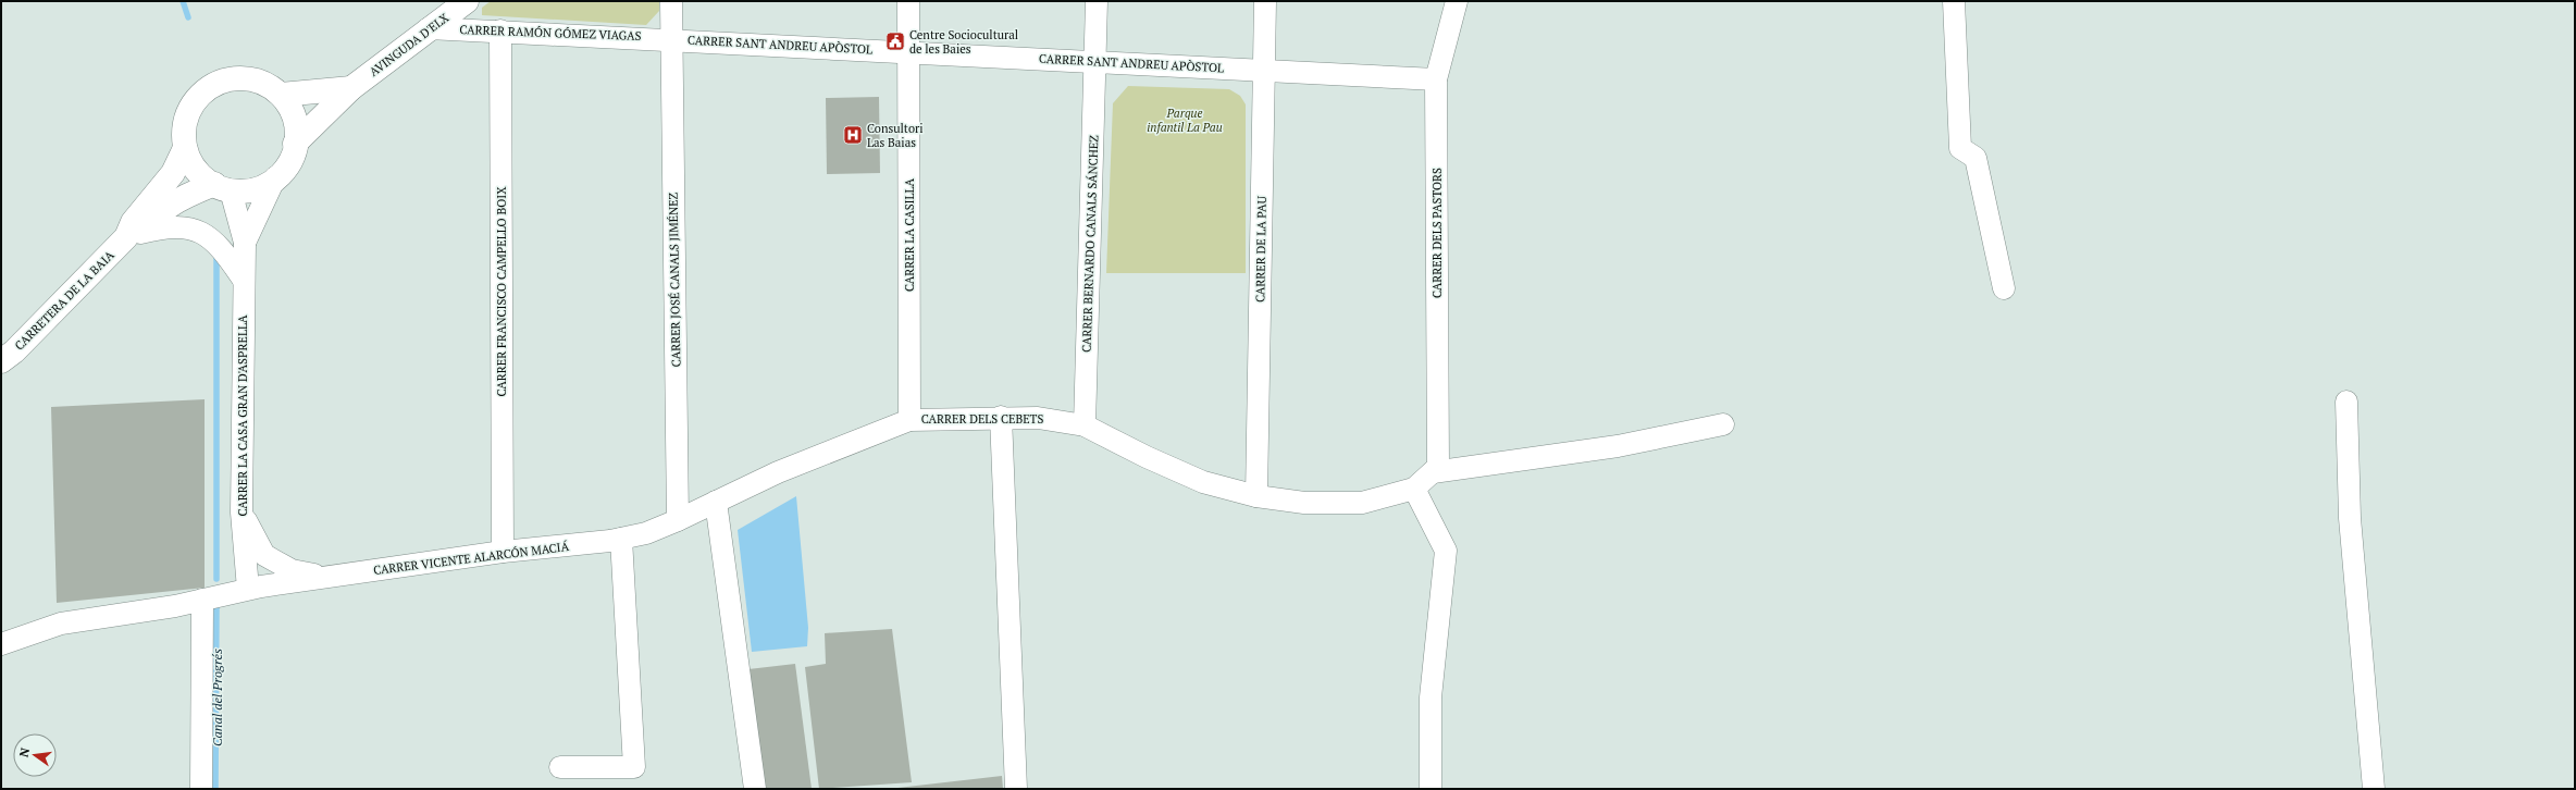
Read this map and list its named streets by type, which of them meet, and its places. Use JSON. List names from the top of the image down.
{
  "streets": {
    "main road": ["AVINGUDA D'ELX", "CARRETERA DE LA BAIA"],
    "street": [
      "CARRER RAMÓN GÓMEZ VIAGAS",
      "CARRER SANT ANDREU APÒSTOL",
      "CARRER DELS PASTORS",
      "CARRER LA CASILLA",
      "CARRER BERNARDO CANALS SÁNCHEZ",
      "CARRER DE LA PAU",
      "CARRER JOSÉ CANALS JIMÉNEZ",
      "CARRER FRANCISCO CAMPELLO BOIX",
      "CARRER LA CASA GRAN D'ASPRELLA",
      "CARRER DELS CEBETS",
      "CARRER VICENTE ALARCÓN MACIÁ"
    ]
  },
  "crossings": [
    ["CARRER RAMÓN GÓMEZ VIAGAS", "AVINGUDA D'ELX"],
    ["CARRER RAMÓN GÓMEZ VIAGAS", "CARRER SANT ANDREU APÒSTOL"],
    ["CARRER RAMÓN GÓMEZ VIAGAS", "CARRER JOSÉ CANALS JIMÉNEZ"],
    ["CARRER RAMÓN GÓMEZ VIAGAS", "CARRER FRANCISCO CAMPELLO BOIX"],
    ["AVINGUDA D'ELX", "CARRETERA DE LA BAIA"],
    ["AVINGUDA D'ELX", "CARRER LA CASA GRAN D'ASPRELLA"],
    ["CARRER SANT ANDREU APÒSTOL", "CARRER DELS PASTORS"],
    ["CARRER SANT ANDREU APÒSTOL", "CARRER LA CASILLA"],
    ["CARRER SANT ANDREU APÒSTOL", "CARRER BERNARDO CANALS SÁNCHEZ"],
    ["CARRER SANT ANDREU APÒSTOL", "CARRER DE LA PAU"],
    ["CARRER SANT ANDREU APÒSTOL", "CARRER JOSÉ CANALS JIMÉNEZ"],
    ["CARRER DELS PASTORS", "CARRER DELS CEBETS"],
    ["CARRER LA CASILLA", "CARRER DELS CEBETS"],
    ["CARRER BERNARDO CANALS SÁNCHEZ", "CARRER DELS CEBETS"],
    ["CARRER DE LA PAU", "CARRER DELS CEBETS"],
    ["CARRER JOSÉ CANALS JIMÉNEZ", "CARRER DELS CEBETS"],
    ["CARRER JOSÉ CANALS JIMÉNEZ", "CARRER VICENTE ALARCÓN MACIÁ"],
    ["CARRER FRANCISCO CAMPELLO BOIX", "CARRER VICENTE ALARCÓN MACIÁ"],
    ["CARRETERA DE LA BAIA", "CARRER LA CASA GRAN D'ASPRELLA"],
    ["CARRER LA CASA GRAN D'ASPRELLA", "CARRER VICENTE ALARCÓN MACIÁ"],
    ["CARRER DELS CEBETS", "CARRER VICENTE ALARCÓN MACIÁ"]
  ],
  "water": ["Canal del Progrés"],
  "parks": ["Parque infantil La Pau"],
  "places": {
    "public building": ["Centre Sociocultural de les Baies"],
    "hospital": ["Consultori Las Baias"]
  },
  "north": "left"
}
